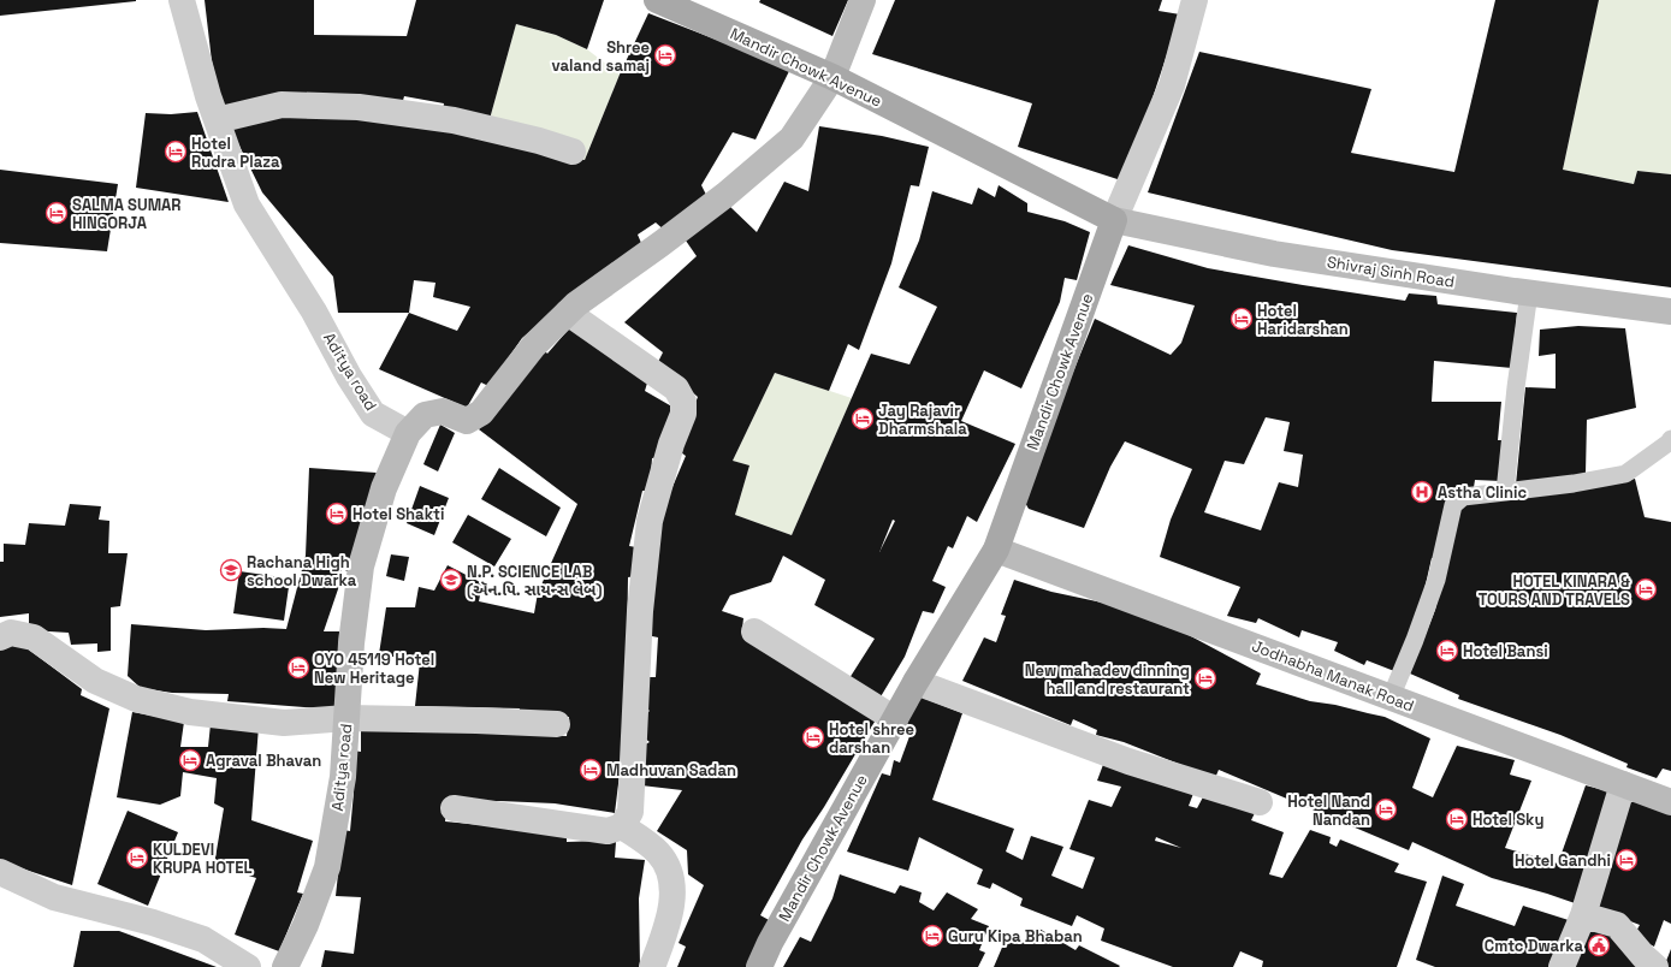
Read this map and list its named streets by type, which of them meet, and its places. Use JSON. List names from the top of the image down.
{
  "streets": {
    "main road": [
      "Mandir Chowk Avenue",
      "Shivraj Sinh Road",
      "Aditya road",
      "Jodhabha Manak Road"
    ]
  },
  "crossings": [
    ["Mandir Chowk Avenue", "Shivraj Sinh Road"],
    ["Mandir Chowk Avenue", "Jodhabha Manak Road"]
  ],
  "places": {
    "hotel": [
      "Shree valand samaj",
      "Hotel Rudra Plaza",
      "SALMA SUMAR HINGORJA",
      "Hotel Haridarshan",
      "Jay Rajavir Dharmshala",
      "Hotel Shakti",
      "HOTEL KINARA & TOURS AND TRAVELS",
      "Hotel Bansi",
      "OYO 45119 Hotel New Heritage",
      "New mahadev dinning hall and restaurant",
      "Hotel shree darshan",
      "Agraval Bhavan",
      "Madhuvan Sadan",
      "Hotel Nand Nandan",
      "Hotel Sky",
      "KULDEVI KRUPA HOTEL",
      "Hotel Gandhi",
      "Guru Kipa Bhaban"
    ],
    "hospital": ["Astha Clinic"],
    "school or university": ["Rachana High school Dwarka", "N.P. SCIENCE LAB (ઍન.પિ. સાયન્સ લેબ)"],
    "public building": ["Cmtc Dwarka"]
  }
}
